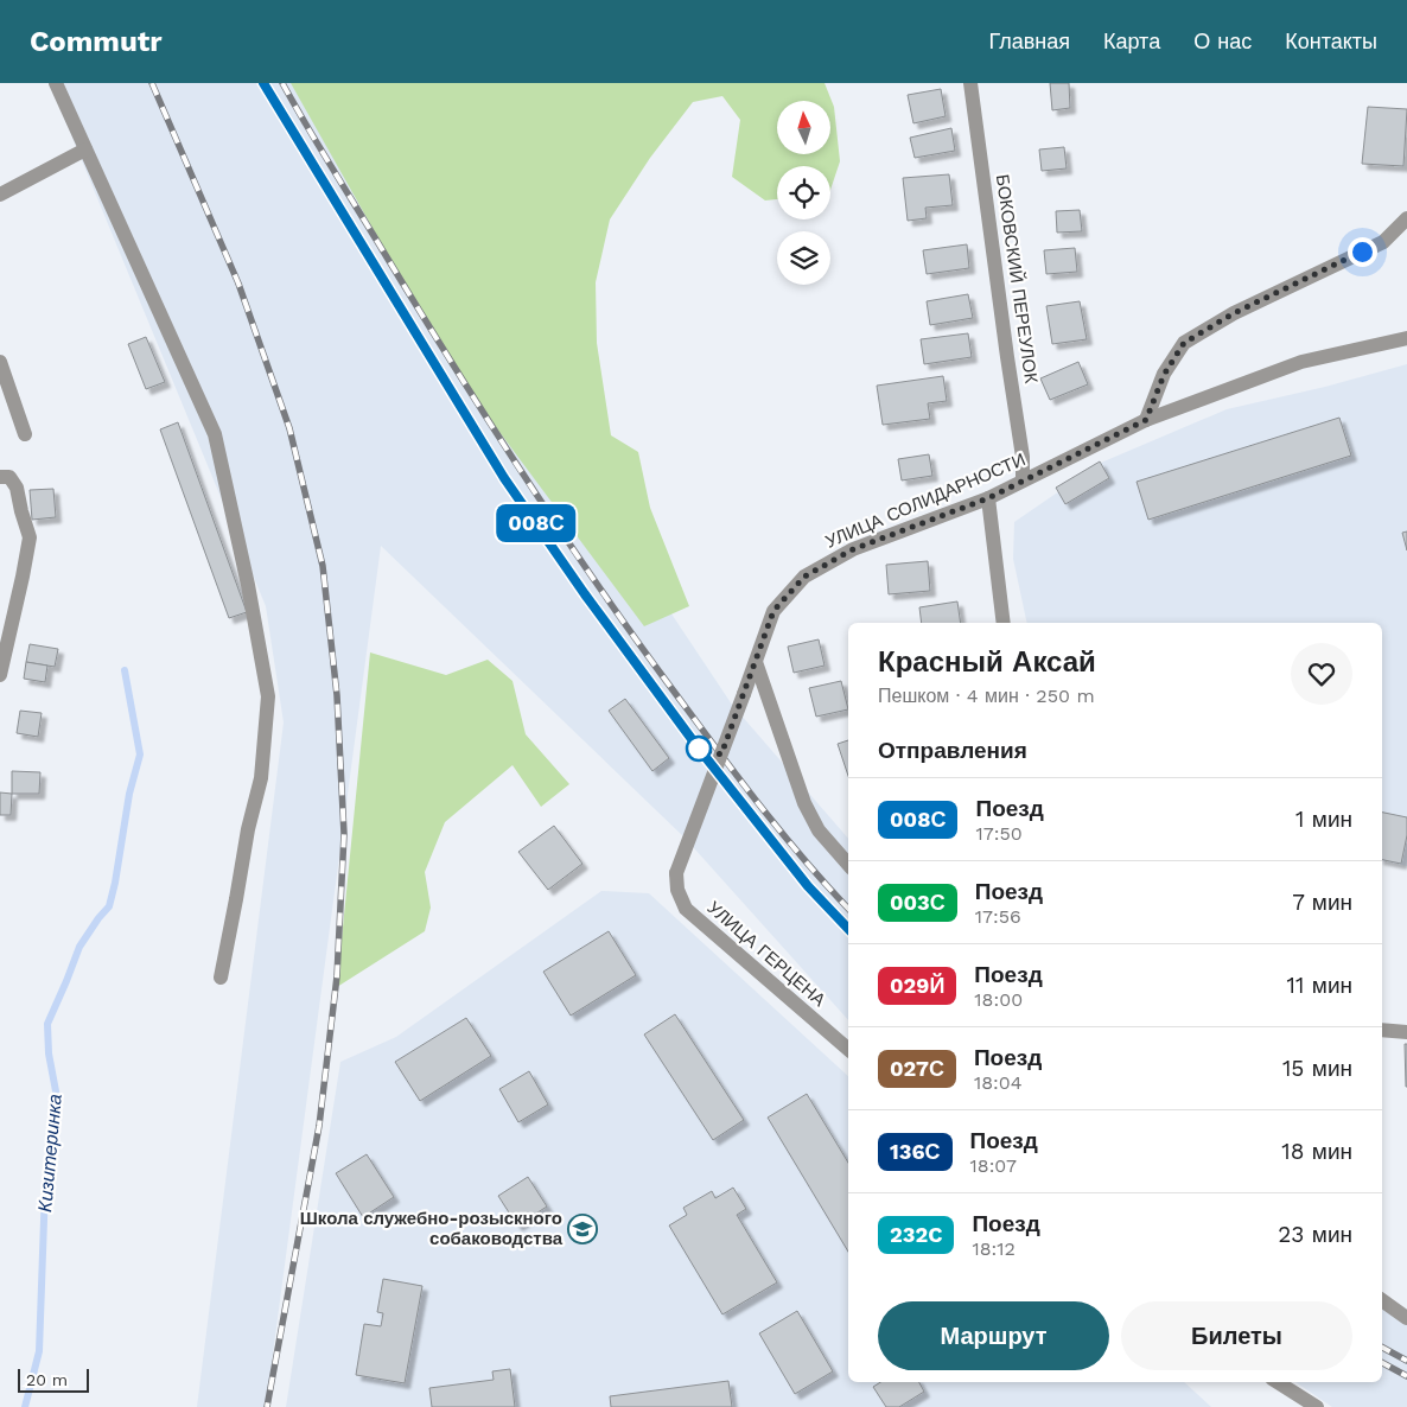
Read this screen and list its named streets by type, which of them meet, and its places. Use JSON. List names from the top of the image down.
{
  "streets": {
    "street": ["БОКОВСКИЙ ПЕРЕУЛОК", "УЛИЦА СОЛИДАРНОСТИ", "УЛИЦА ГЕРЦЕНА"]
  },
  "crossings": [
    ["БОКОВСКИЙ ПЕРЕУЛОК", "УЛИЦА СОЛИДАРНОСТИ"],
    ["УЛИЦА СОЛИДАРНОСТИ", "УЛИЦА ГЕРЦЕНА"]
  ],
  "water": ["Кизитеринка"],
  "places": {
    "school or university": ["Школа служебно-розыскного собаководства"]
  },
  "scale_bar": "20 m",
  "north": "top",
  "page": {
    "header": "Commutr",
    "nav": [
      "Главная",
      "Карта",
      "О нас",
      "Контакты"
    ],
    "on_map": "008С",
    "heading": [
      ["Красный Аксай", "Пешком · 4 мин · 250 m"],
      "Отправления"
    ],
    "list": [
      {
        "mark": "008С",
        "name": "Поезд",
        "note": "17:50",
        "value": "1 мин"
      },
      {
        "mark": "003С",
        "name": "Поезд",
        "note": "17:56",
        "value": "7 мин"
      },
      {
        "mark": "029Й",
        "name": "Поезд",
        "note": "18:00",
        "value": "11 мин"
      },
      {
        "mark": "027С",
        "name": "Поезд",
        "note": "18:04",
        "value": "15 мин"
      },
      {
        "mark": "136С",
        "name": "Поезд",
        "note": "18:07",
        "value": "18 мин"
      },
      {
        "mark": "232C",
        "name": "Поезд",
        "note": "18:12",
        "value": "23 мин"
      }
    ],
    "buttons": ["Маршрут", "Билеты"],
    "scale": "20 m"
  }
}
